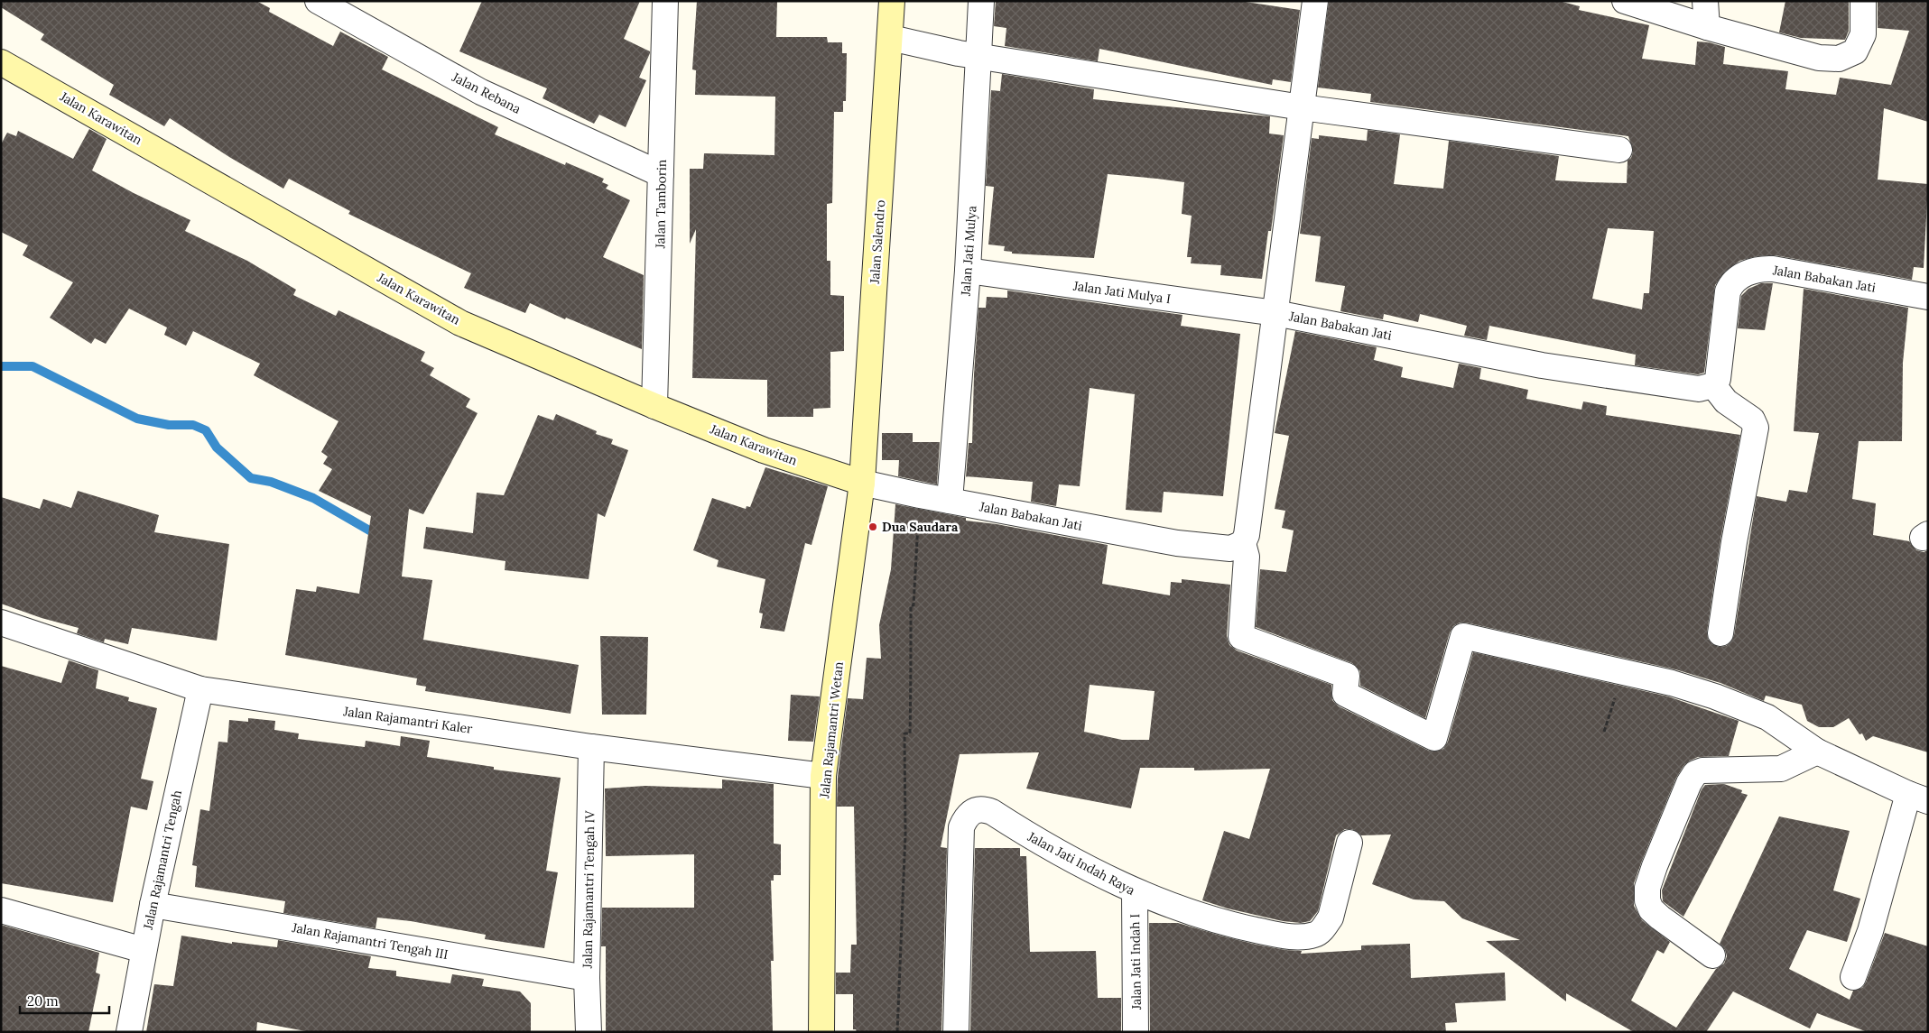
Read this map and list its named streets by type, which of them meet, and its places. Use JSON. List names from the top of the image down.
{
  "streets": {
    "street": [
      "Jalan Rebana",
      "Jalan Karawitan",
      "Jalan Tamborin",
      "Jalan Salendro",
      "Jalan Jati Mulya",
      "Jalan Babakan Jati",
      "Jalan Jati Mulya I",
      "Jalan Rajamantri Kaler",
      "Jalan Rajamantri Wetan",
      "Jalan Rajamantri Tengah",
      "Jalan Jati Indah Raya",
      "Jalan Rajamantri Tengah IV",
      "Jalan Rajamantri Tengah III",
      "Jalan Jati Indah I"
    ]
  },
  "crossings": [
    ["Jalan Rebana", "Jalan Tamborin"],
    ["Jalan Karawitan", "Jalan Tamborin"],
    ["Jalan Karawitan", "Jalan Salendro"],
    ["Jalan Karawitan", "Jalan Babakan Jati"],
    ["Jalan Karawitan", "Jalan Rajamantri Wetan"],
    ["Jalan Salendro", "Jalan Babakan Jati"],
    ["Jalan Salendro", "Jalan Rajamantri Wetan"],
    ["Jalan Jati Mulya", "Jalan Babakan Jati"],
    ["Jalan Jati Mulya", "Jalan Jati Mulya I"],
    ["Jalan Babakan Jati", "Jalan Jati Mulya I"],
    ["Jalan Babakan Jati", "Jalan Rajamantri Wetan"],
    ["Jalan Rajamantri Kaler", "Jalan Rajamantri Wetan"],
    ["Jalan Rajamantri Kaler", "Jalan Rajamantri Tengah"],
    ["Jalan Rajamantri Kaler", "Jalan Rajamantri Tengah IV"],
    ["Jalan Rajamantri Tengah", "Jalan Rajamantri Tengah III"],
    ["Jalan Jati Indah Raya", "Jalan Jati Indah I"],
    ["Jalan Rajamantri Tengah IV", "Jalan Rajamantri Tengah III"]
  ],
  "places": ["Dua Saudara"],
  "scale_bar": "20 m"
}
